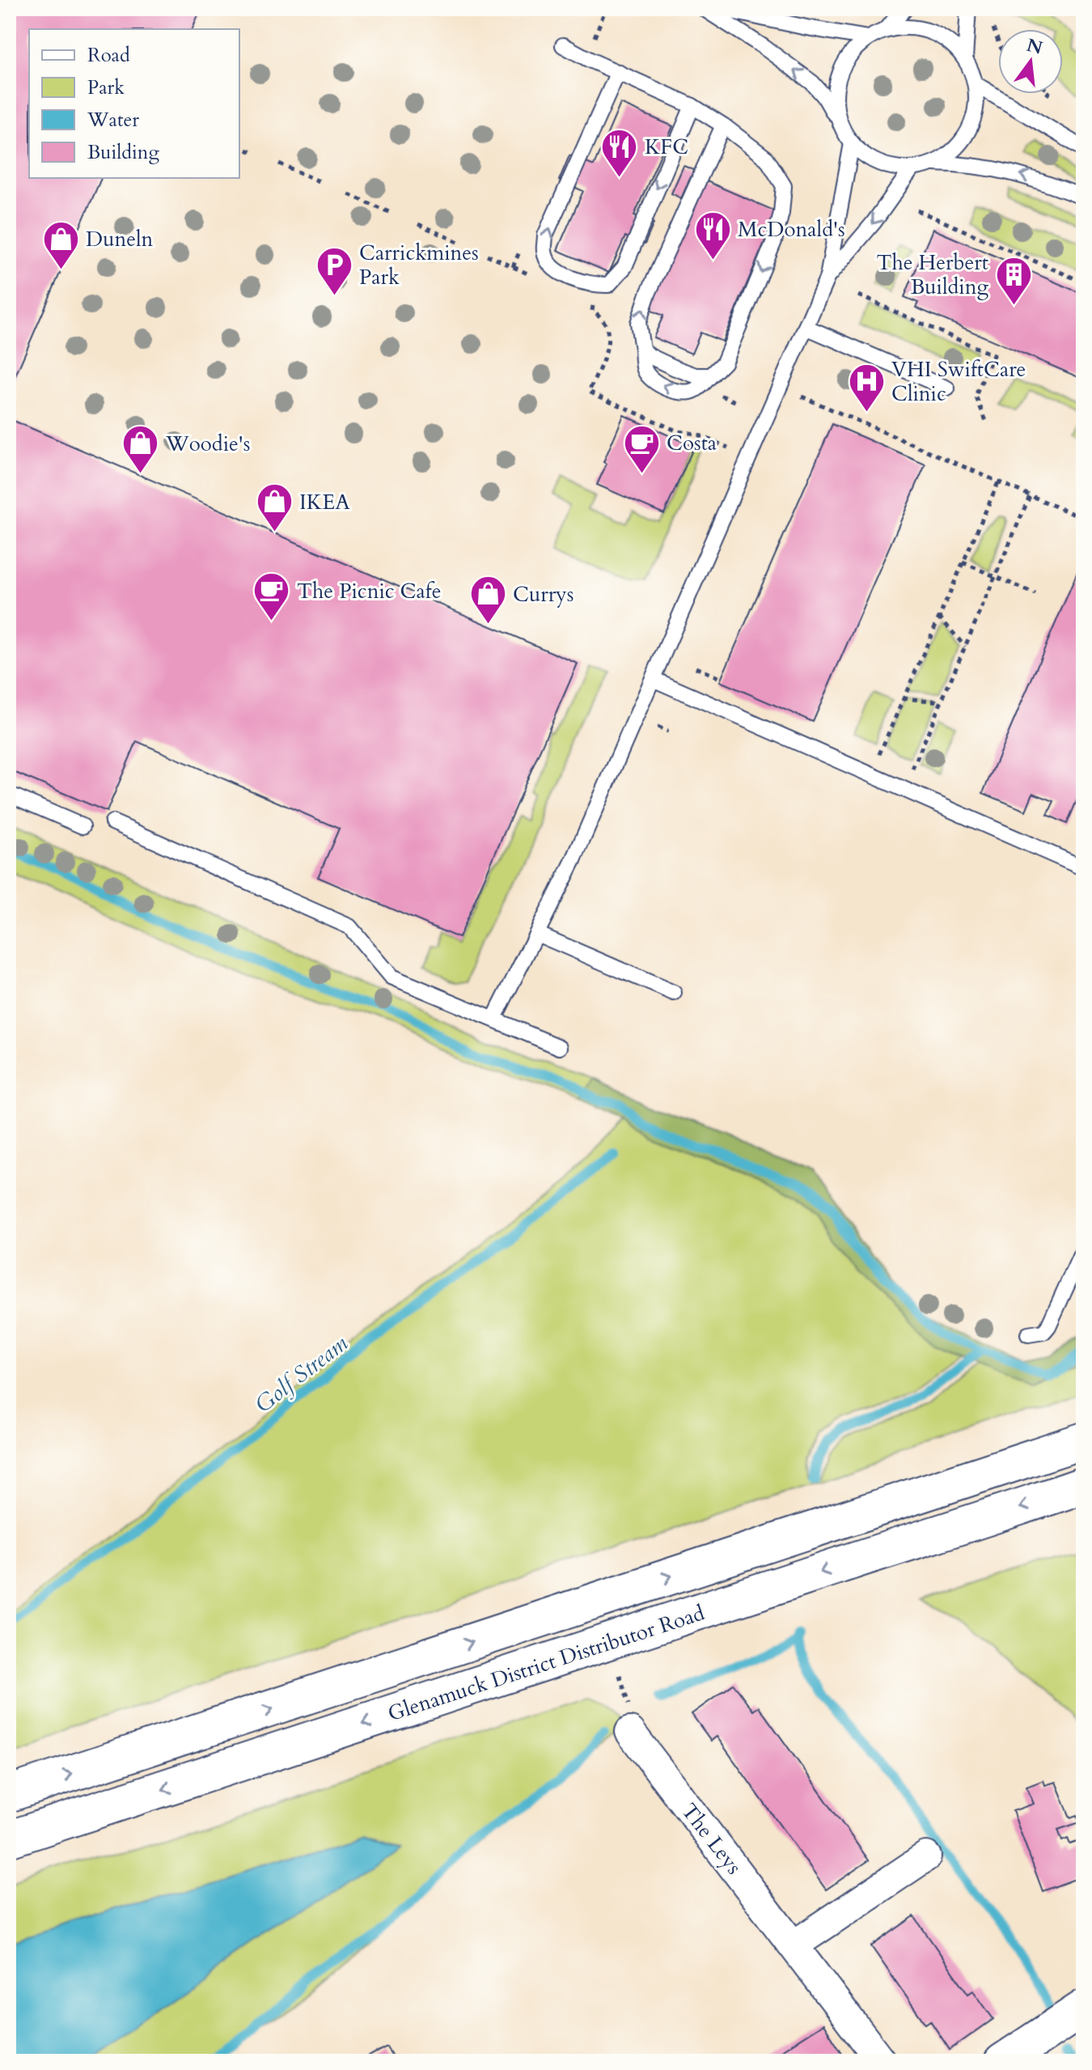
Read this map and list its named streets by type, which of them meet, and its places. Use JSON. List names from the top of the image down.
{
  "streets": {
    "main road": ["Glenamuck District Distributor Road"],
    "street": ["The Leys"]
  },
  "water": ["Golf Stream"],
  "places": {
    "restaurant": ["KFC", "McDonald's"],
    "shop": [
      "Duneln",
      "Woodie's",
      "IKEA",
      "Currys"
    ],
    "parking": ["Carrickmines Park"],
    "building": ["The Herbert Building"],
    "hospital": ["VHI SwiftCare Clinic"],
    "cafe": ["Costa", "The Picnic Cafe"]
  },
  "legend": [
    "Road",
    "Park",
    "Water",
    "Building"
  ],
  "north": "top"
}
